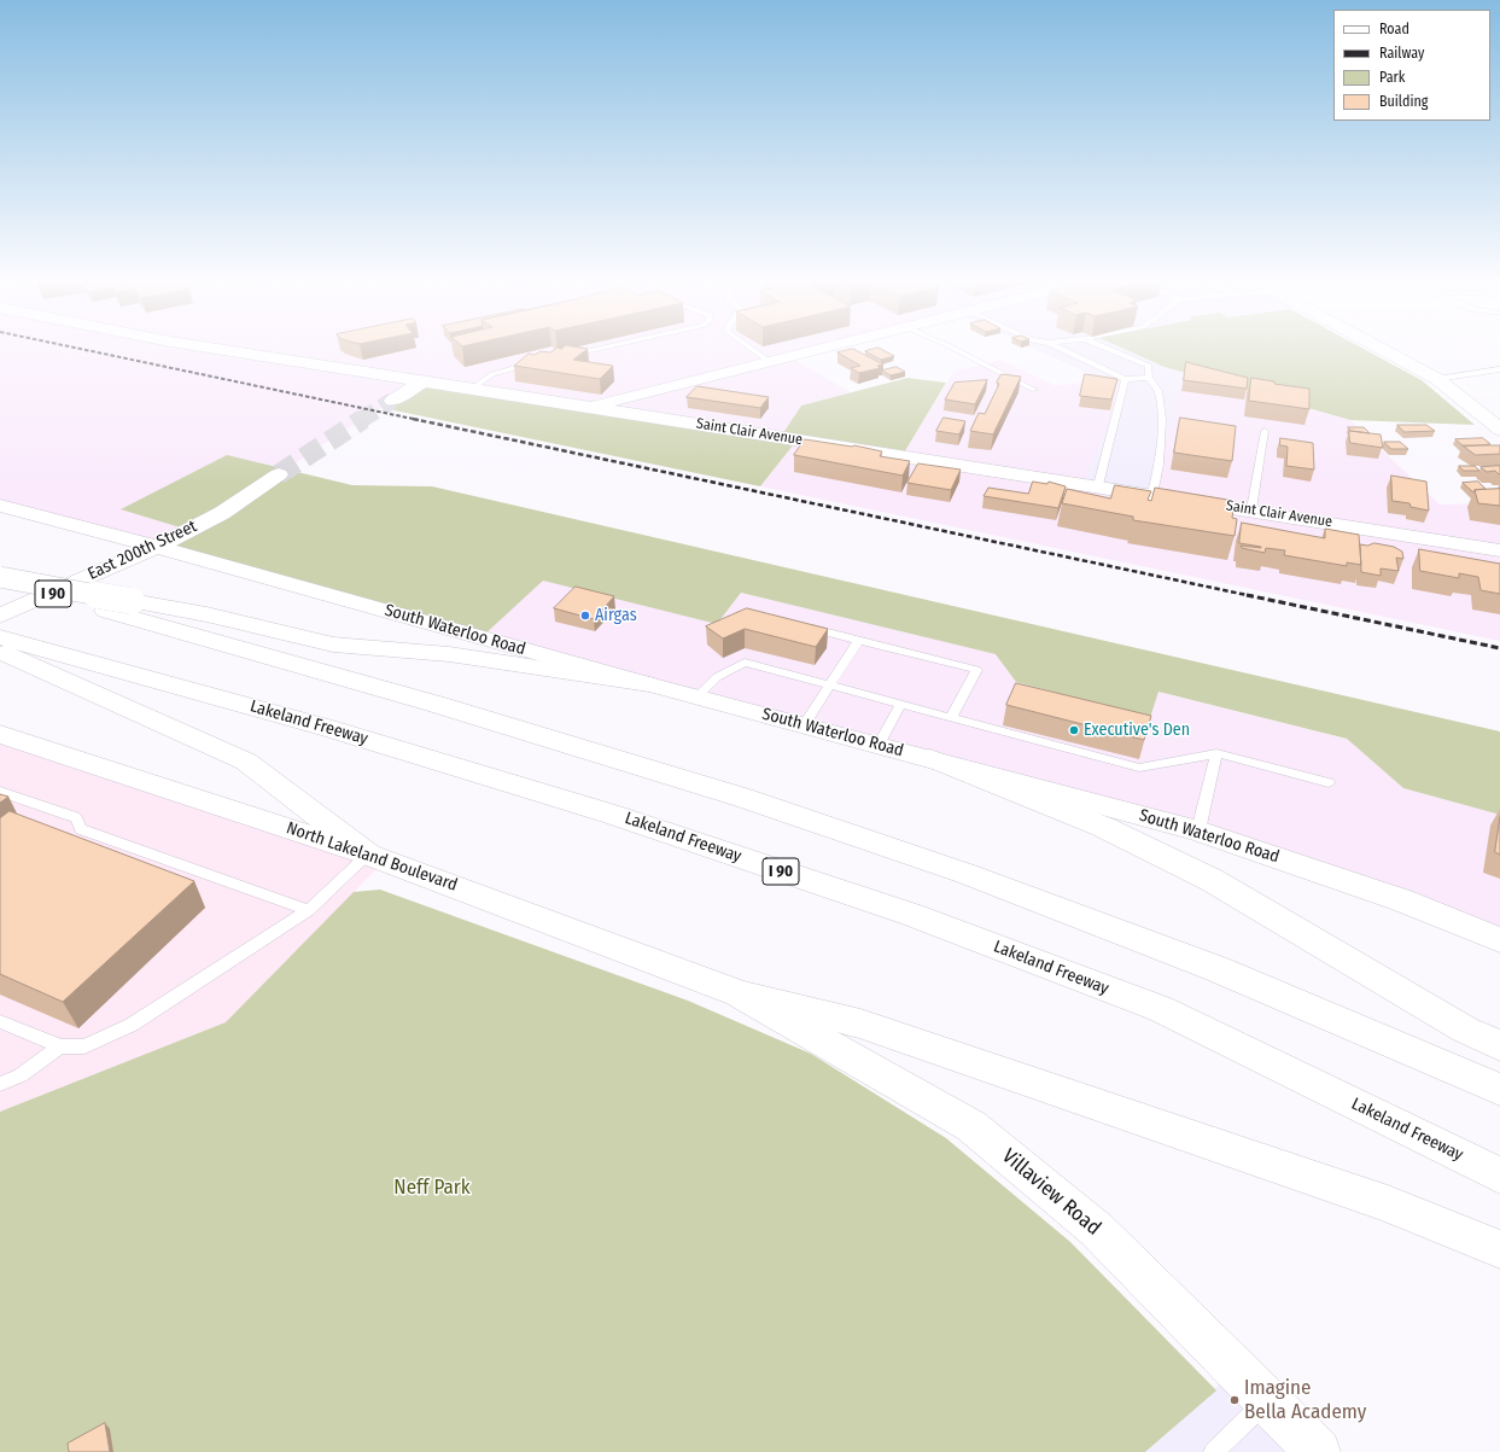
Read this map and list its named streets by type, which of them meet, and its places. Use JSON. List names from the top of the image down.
{
  "streets": {
    "main road": [
      "Saint Clair Avenue",
      "East 200th Street",
      "I 90",
      "South Waterloo Road",
      "Lakeland Freeway",
      "North Lakeland Boulevard",
      "Villaview Road"
    ]
  },
  "crossings": [
    ["East 200th Street", "South Waterloo Road"],
    ["North Lakeland Boulevard", "Villaview Road"]
  ],
  "parks": ["Neff Park"],
  "places": ["Airgas", "Executive's Den", "Imagine Bella Academy"],
  "legend": [
    "Road",
    "Railway",
    "Park",
    "Building"
  ]
}
